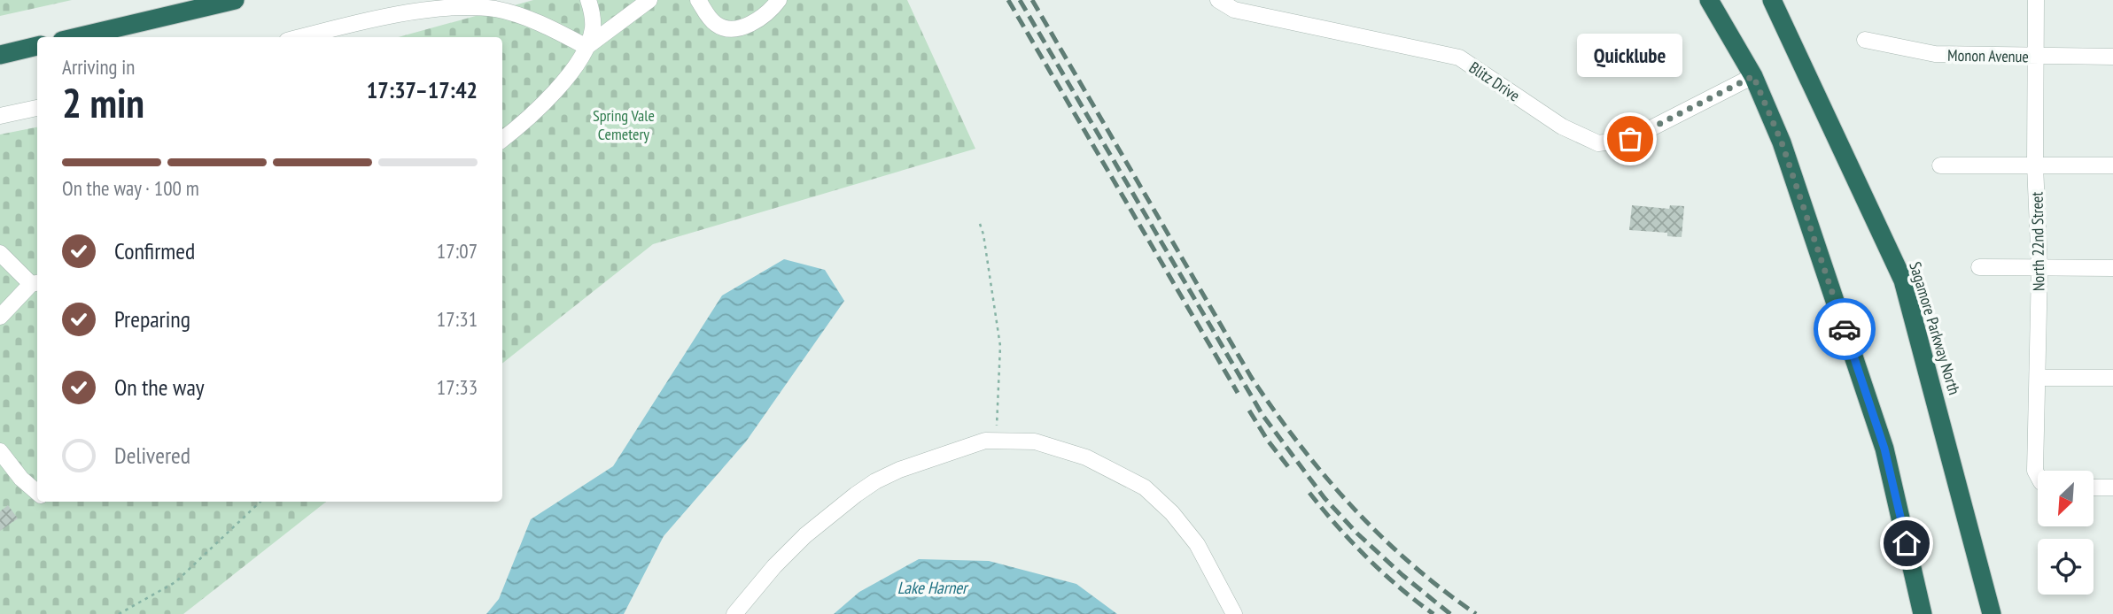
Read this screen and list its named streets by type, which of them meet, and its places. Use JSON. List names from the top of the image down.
{
  "streets": {
    "highway": ["Sagamore Parkway North"],
    "street": ["Monon Avenue", "Blitz Drive", "North 22nd Street"]
  },
  "crossings": [
    ["Monon Avenue", "North 22nd Street"]
  ],
  "water": ["Lake Harner"],
  "parks": ["Spring Vale Cemetery"],
  "places": ["Quicklube"],
  "north": "bottom left",
  "page": {
    "bubble": "Quicklube",
    "heading": ["2 min", "Arriving in", "17:37–17:42"],
    "bar": "On the way · 100 m",
    "list": [
      ["Confirmed", "17:07"],
      ["Preparing", "17:31"],
      ["On the way", "17:33"],
      "Delivered"
    ]
  }
}
